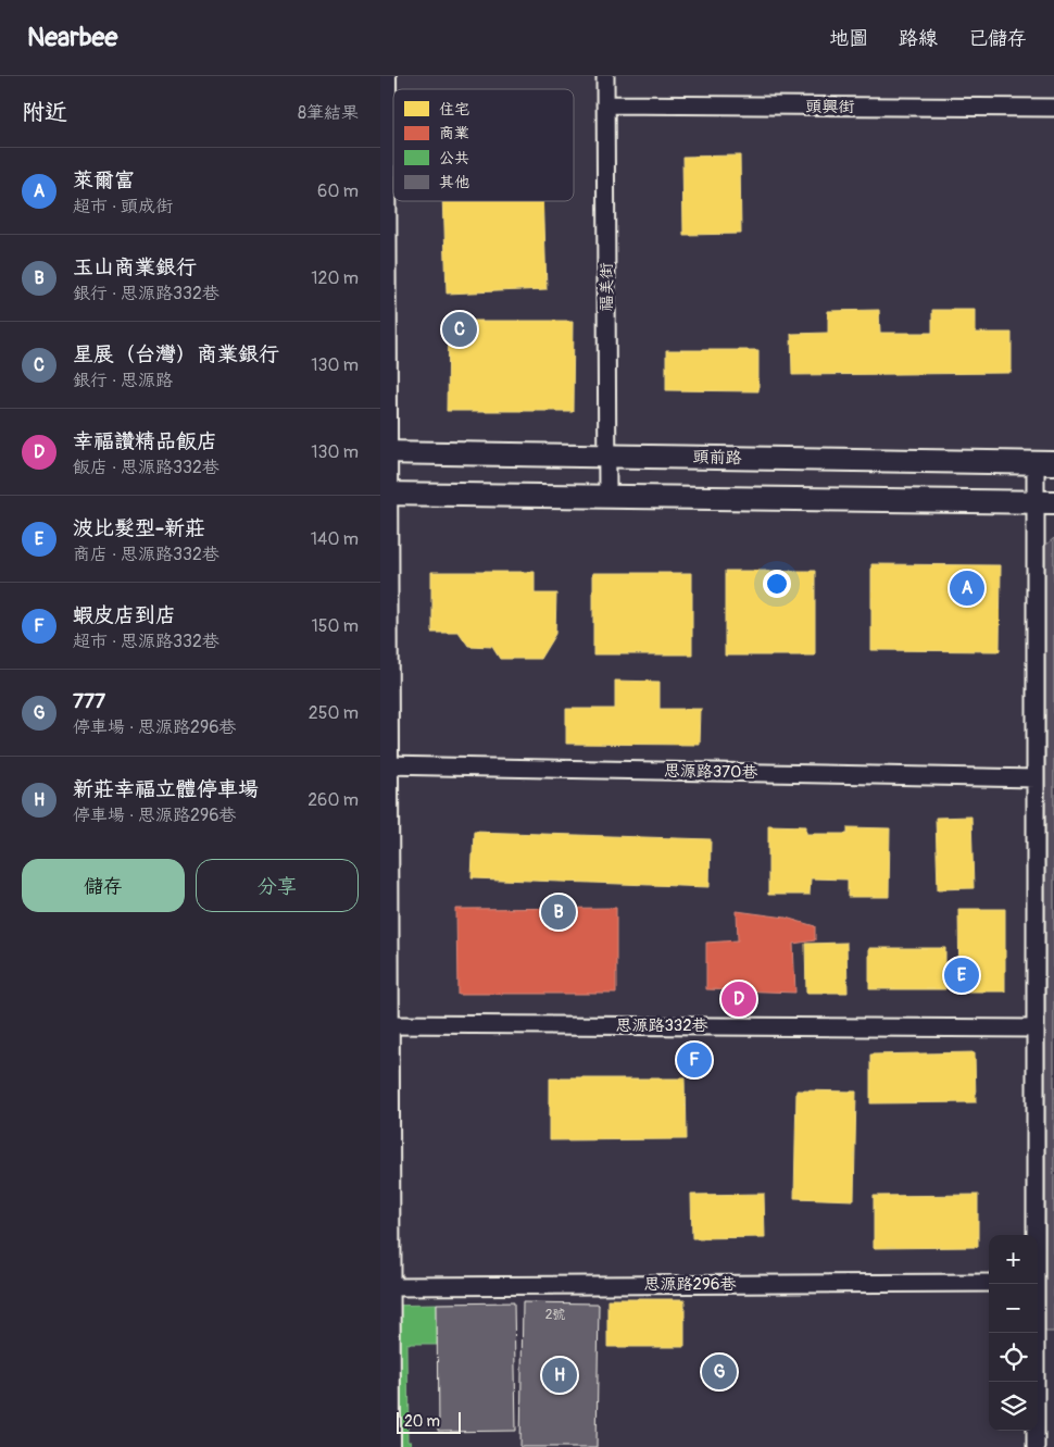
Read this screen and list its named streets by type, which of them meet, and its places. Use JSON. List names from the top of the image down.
{
  "streets": {
    "street": [
      "頭興街",
      "福美街",
      "頭前路",
      "思源路370巷",
      "思源路332巷",
      "思源路296巷"
    ]
  },
  "crossings": [
    ["頭興街", "福美街"],
    ["福美街", "頭前路"]
  ],
  "house_numbers": ["2號"],
  "legend": [
    "住宅",
    "商業",
    "公共",
    "其他"
  ],
  "scale_bar": "20 m",
  "page": {
    "header": "Nearbee",
    "nav": ["地圖", "路線", "已儲存"],
    "heading": ["附近", "8筆結果"],
    "list": [
      {
        "mark": "A",
        "name": "萊爾富",
        "note": "超市 · 頭成街",
        "value": "60 m"
      },
      {
        "mark": "B",
        "name": "玉山商業銀行",
        "note": "銀行 · 思源路332巷",
        "value": "120 m"
      },
      {
        "mark": "C",
        "name": "星展（台灣）商業銀行",
        "note": "銀行 · 思源路",
        "value": "130 m"
      },
      {
        "mark": "D",
        "name": "幸福讚精品飯店",
        "note": "飯店 · 思源路332巷",
        "value": "130 m"
      },
      {
        "mark": "E",
        "name": "波比髮型-新莊",
        "note": "商店 · 思源路332巷",
        "value": "140 m"
      },
      {
        "mark": "F",
        "name": "蝦皮店到店",
        "note": "超市 · 思源路332巷",
        "value": "150 m"
      },
      {
        "mark": "G",
        "name": "777",
        "note": "停車場 · 思源路296巷",
        "value": "250 m"
      },
      {
        "mark": "H",
        "name": "新莊幸福立體停車場",
        "note": "停車場 · 思源路296巷",
        "value": "260 m"
      }
    ],
    "pins": [
      "C",
      "A",
      "B",
      "E",
      "D",
      "F",
      "G",
      "H"
    ],
    "buttons": ["儲存", "分享"],
    "map_buttons": ["+", "−"],
    "scale": "20 m"
  }
}
